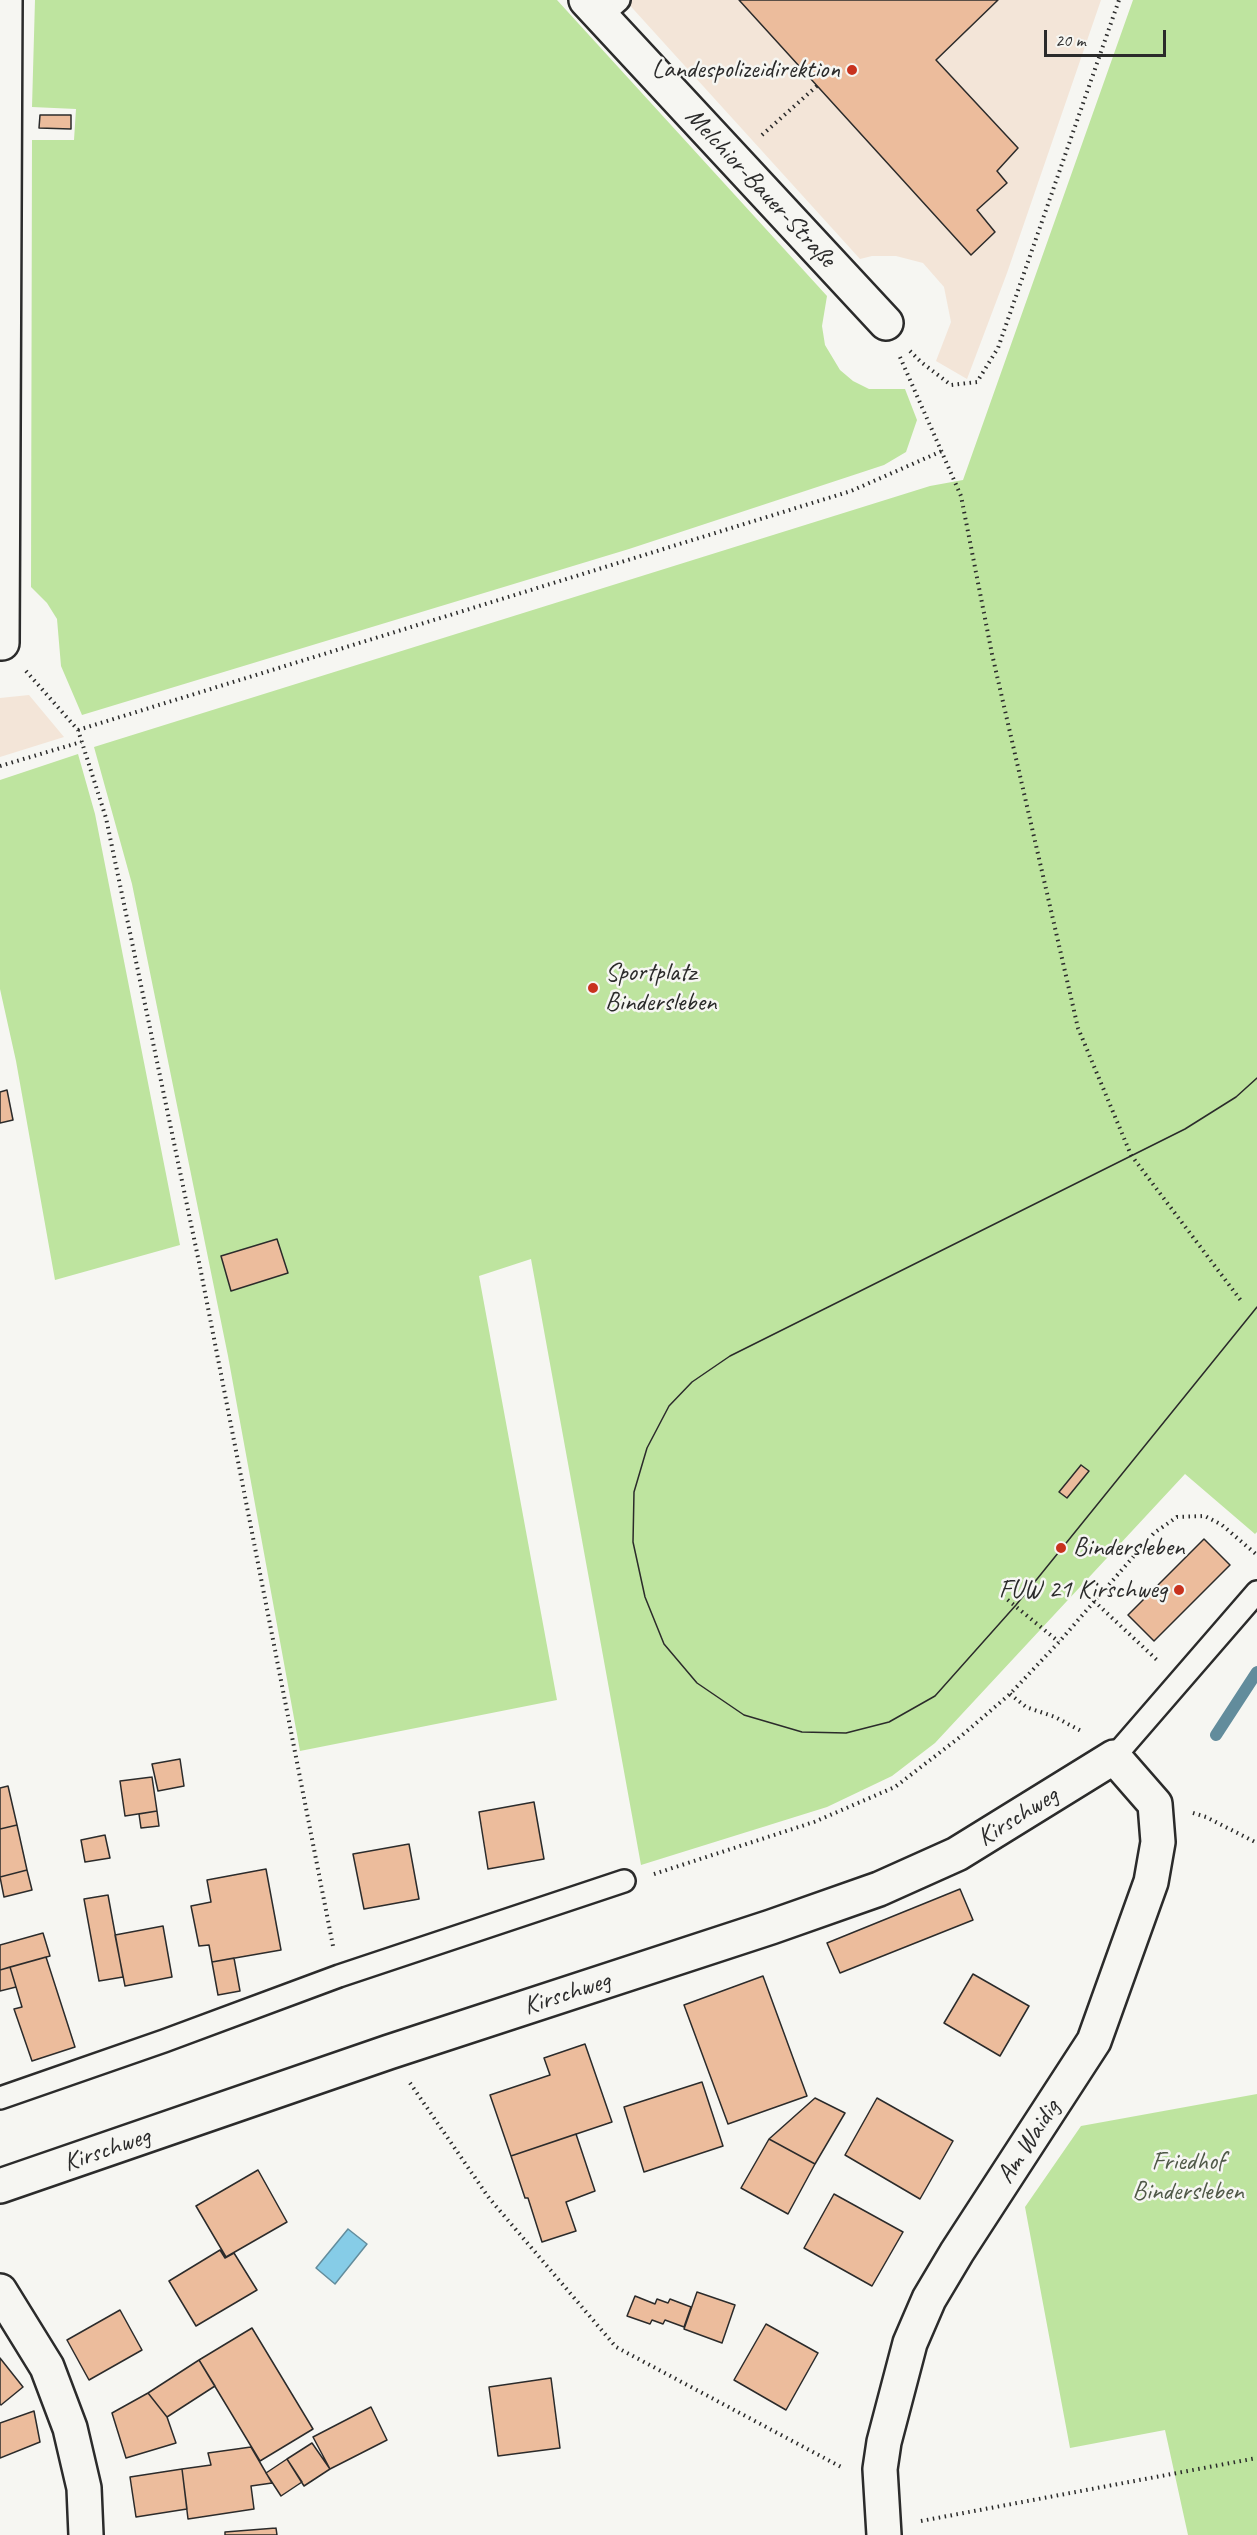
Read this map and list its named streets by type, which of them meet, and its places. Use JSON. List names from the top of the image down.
{
  "streets": {
    "street": ["Melchior-Bauer-Straße", "Kirschweg", "Am Waidig"]
  },
  "parks": ["Friedhof Bindersleben"],
  "places": [
    "Landespolizeidirektion",
    "Sportplatz Bindersleben",
    "Bindersleben",
    "FUW 21 Kirschweg"
  ],
  "scale_bar": "20 m"
}
